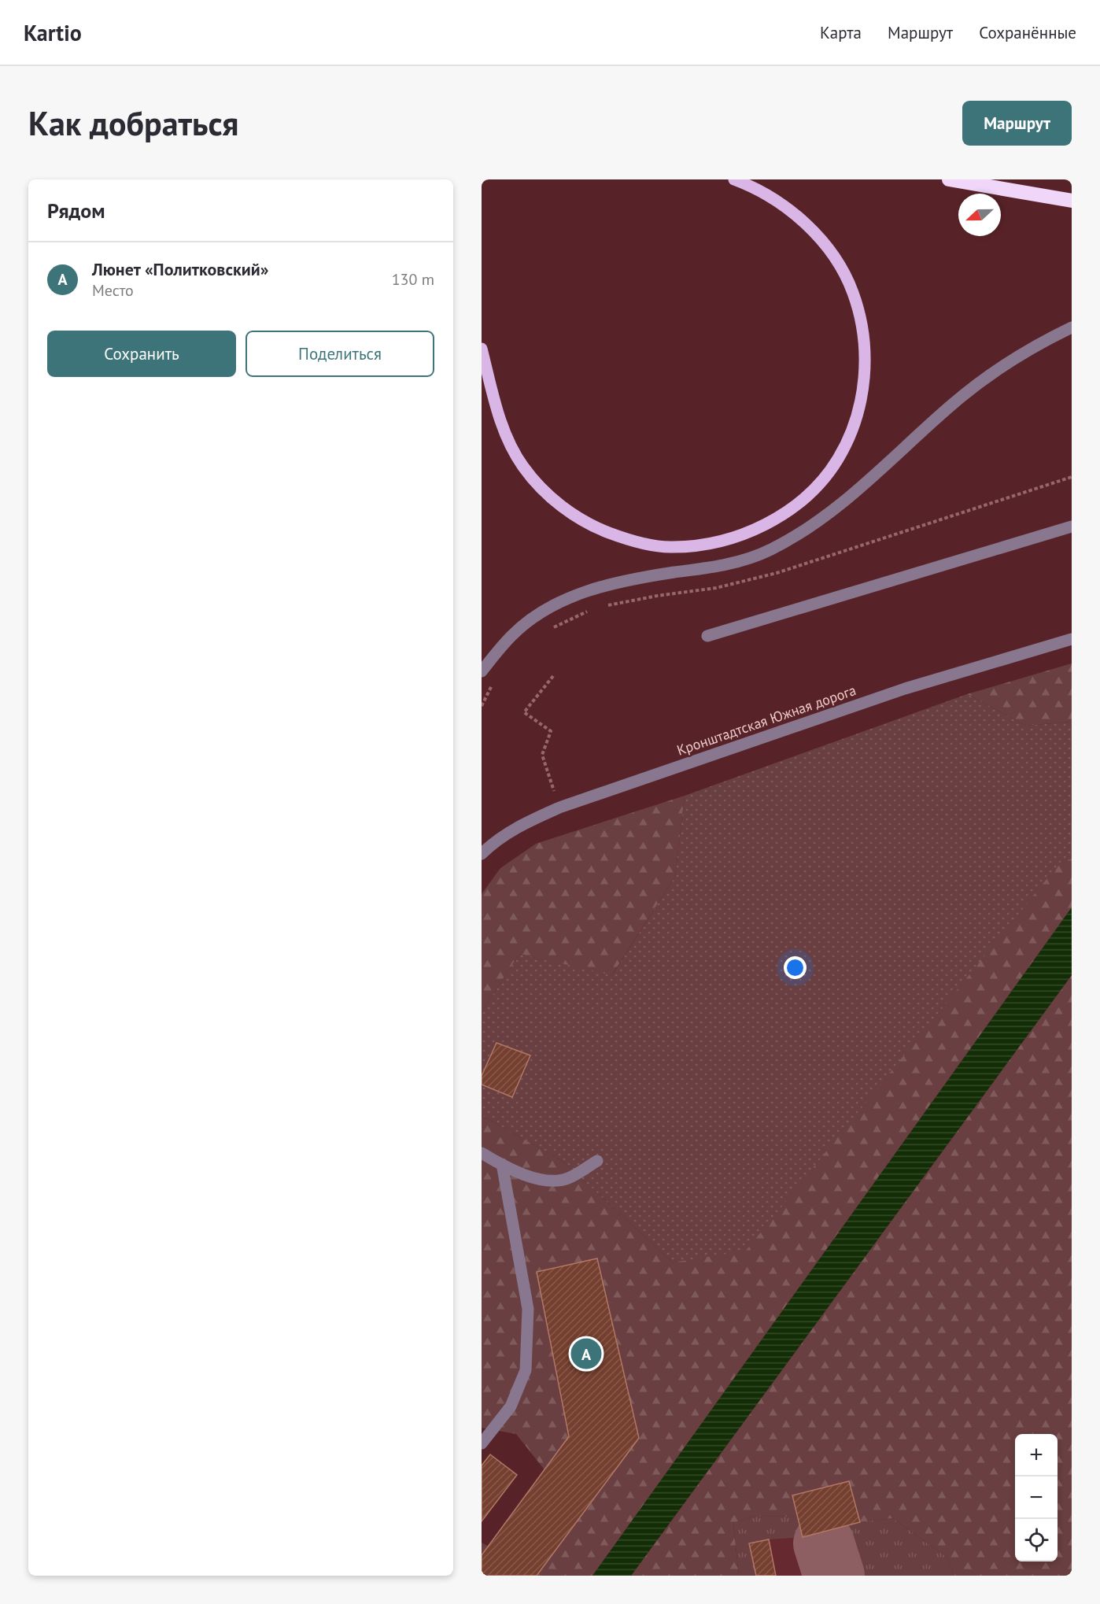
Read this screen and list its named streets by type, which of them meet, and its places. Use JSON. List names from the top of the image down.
{
  "streets": {
    "street": ["Кронштадтская Южная дорога"]
  },
  "north": "left",
  "page": {
    "header": "Kartio",
    "nav": ["Карта", "Маршрут", "Сохранённые"],
    "buttons": [
      "Маршрут",
      ["Сохранить", "Поделиться"]
    ],
    "title": "Как добраться",
    "heading": "Рядом",
    "list": [
      {
        "mark": "A",
        "name": "Люнет «Политковский»",
        "note": "Место",
        "value": "130 m"
      }
    ],
    "pins": "A",
    "map_buttons": ["+", "−"]
  }
}
